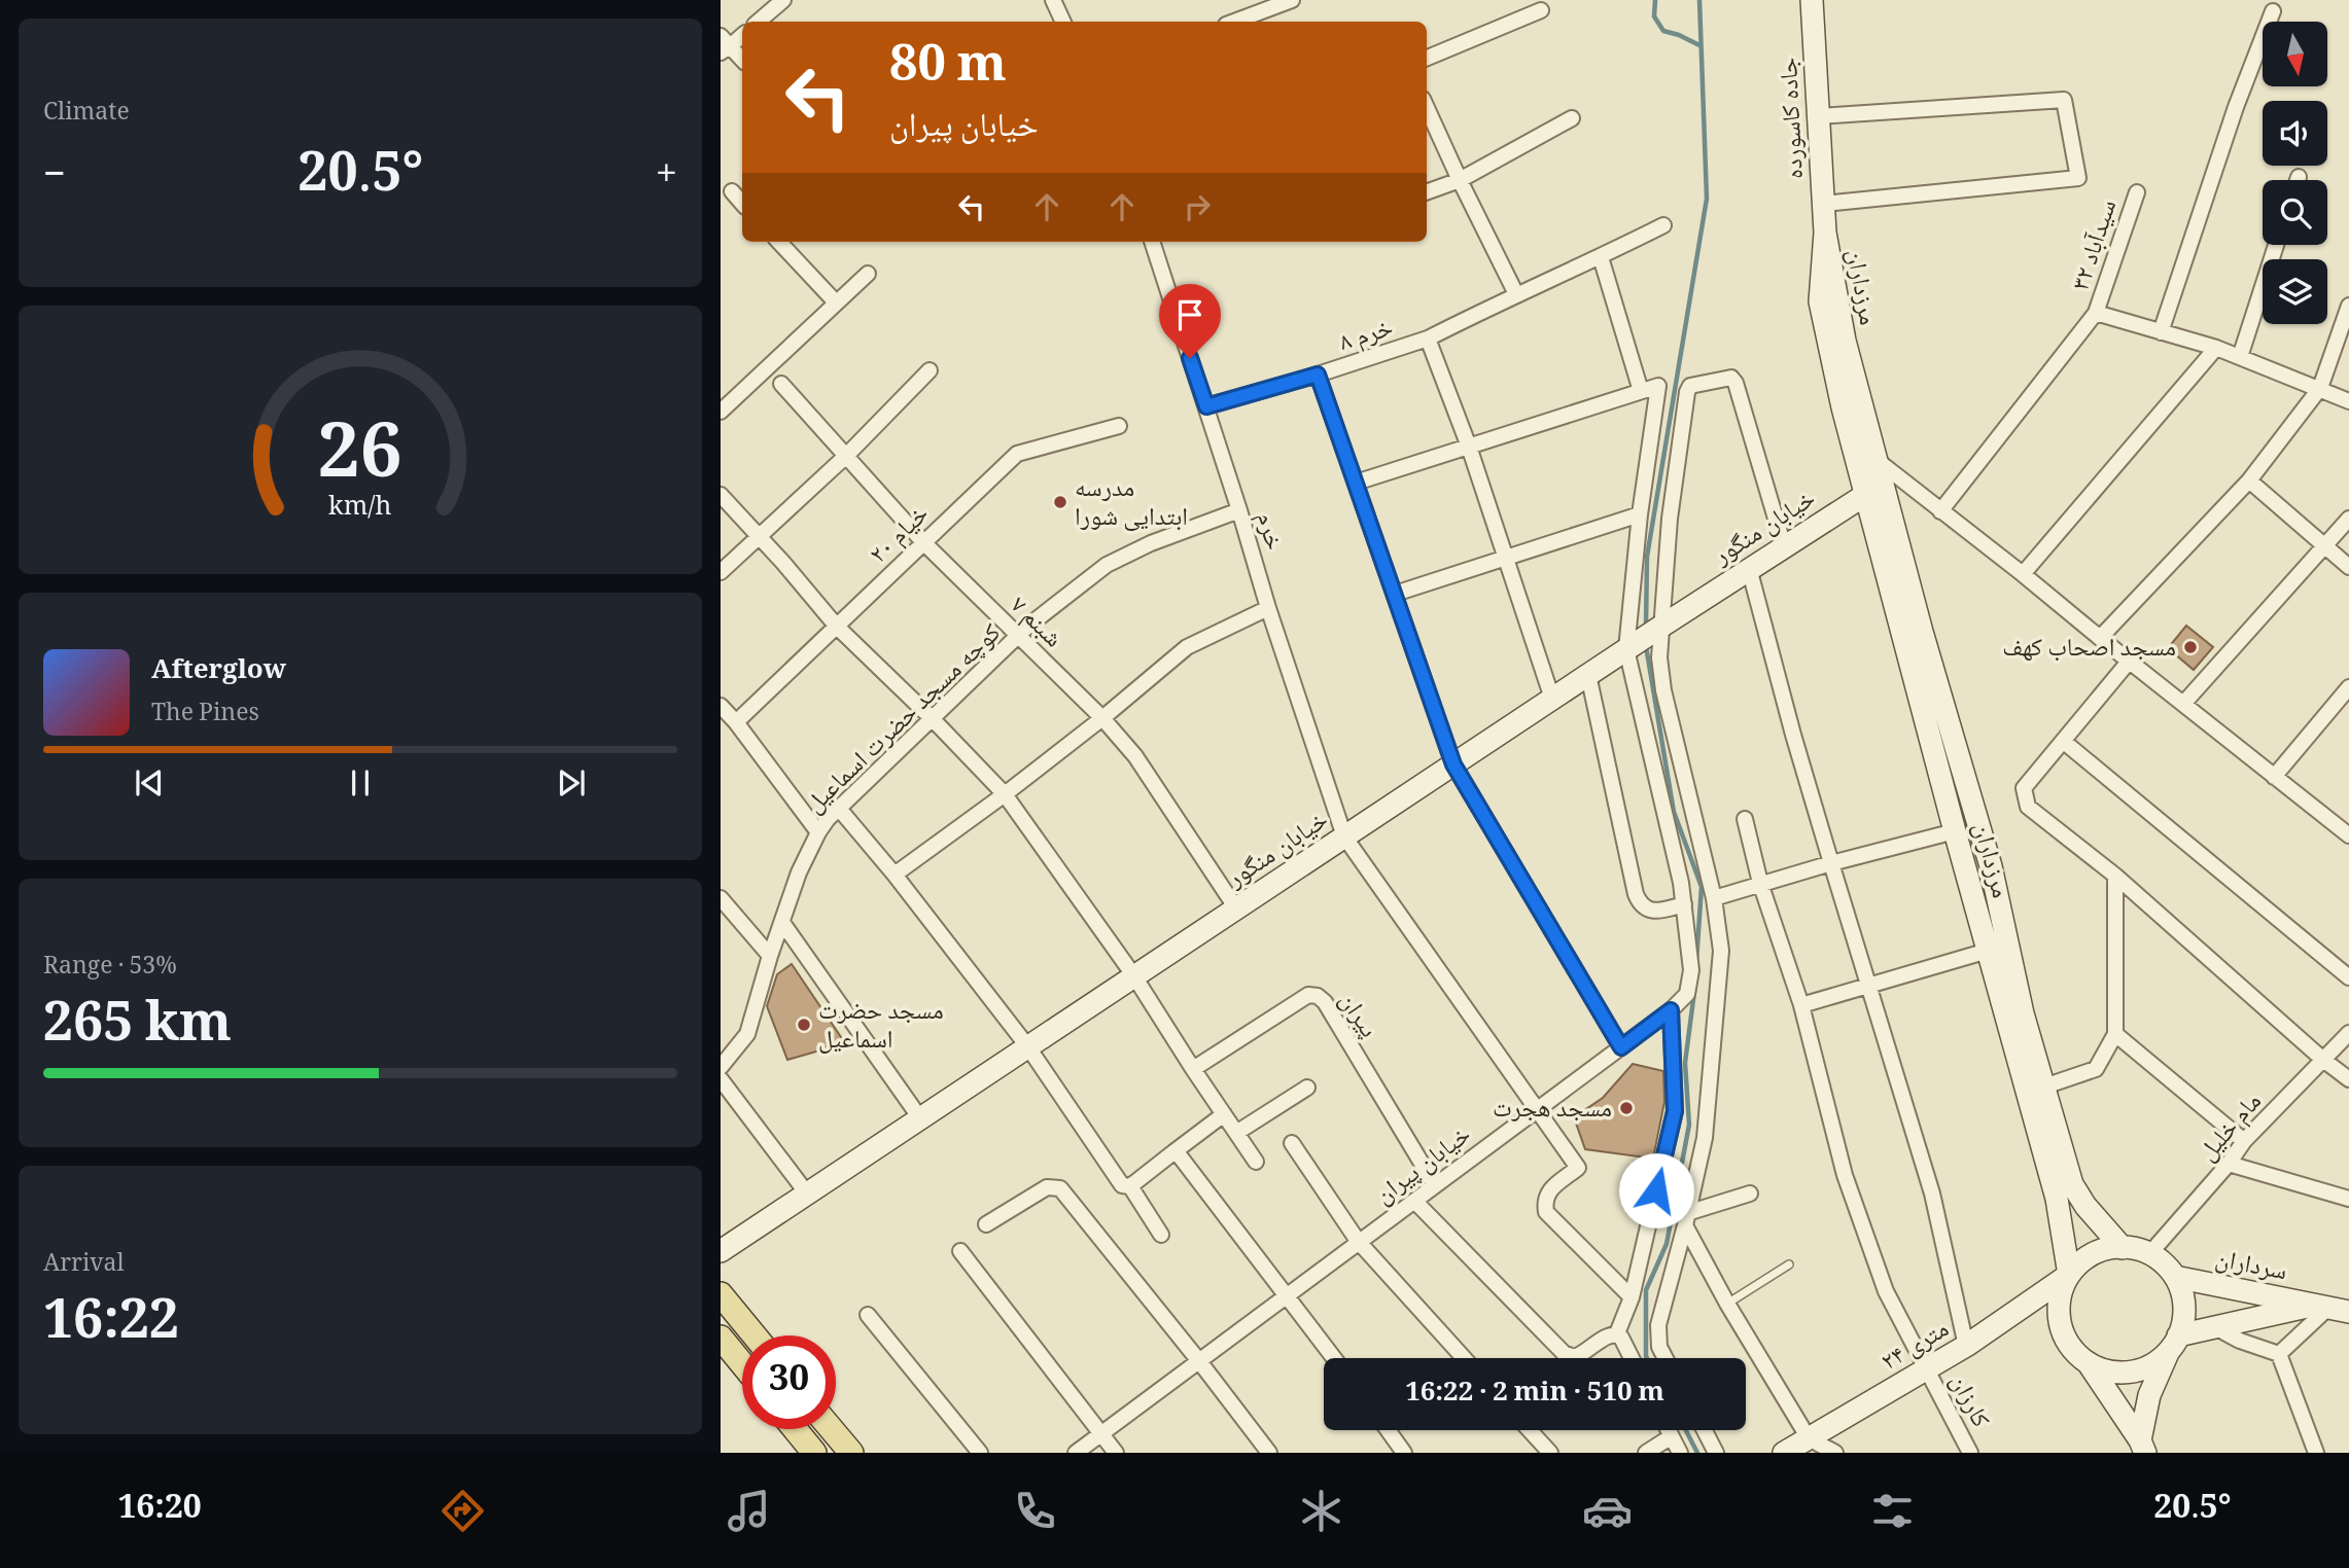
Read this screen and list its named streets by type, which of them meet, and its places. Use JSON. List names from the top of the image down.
{
  "streets": {
    "street": [
      "جاده کاسورده",
      "سیدآباد ۳۲",
      "مرزداران",
      "خرم ۸",
      "خیابان منگور",
      "خرم",
      "خیام ۲۰",
      "شبنم ۷",
      "کوچه مسجد حضرت اسماعیل",
      "پیران",
      "مام خلیل",
      "خیابان پیران",
      "سرداران",
      "۲۴ متری",
      "کارزان"
    ]
  },
  "crossings": [
    ["جاده کاسورده", "مرزداران"],
    ["مرزداران", "خیابان منگور"],
    ["مرزداران", "مام خلیل"],
    ["مرزداران", "سرداران"],
    ["مرزداران", "۲۴ متری"],
    ["خرم ۸", "خیابان منگور"],
    ["خرم ۸", "خرم"],
    ["خرم ۸", "خیابان پیران"],
    ["خیابان منگور", "خرم"],
    ["خیابان منگور", "شبنم ۷"],
    ["خیابان منگور", "خیابان پیران"],
    ["خرم", "کوچه مسجد حضرت اسماعیل"],
    ["خرم", "خیابان پیران"],
    ["خیام ۲۰", "شبنم ۷"],
    ["شبنم ۷", "کوچه مسجد حضرت اسماعیل"],
    ["پیران", "خیابان پیران"],
    ["مام خلیل", "سرداران"],
    ["مام خلیل", "۲۴ متری"],
    ["سرداران", "۲۴ متری"],
    ["۲۴ متری", "کارزان"]
  ],
  "places": [
    "مدرسه ابتدایی شورا",
    "مسجد اصحاب کهف",
    "مسجد حضرت اسماعیل",
    "مسجد هجرت"
  ],
  "north": "bottom",
  "page": {
    "tile": [
      "Climate",
      ["Range · 53%", "265 km"],
      ["Arrival", "16:22"]
    ],
    "turn": ["80 m", "خیابان پیران"],
    "heat": ["−", "20.5°", "+"],
    "song": ["Afterglow", "The Pines"],
    "limit": "30",
    "trip": "16:22 · 2 min · 510 m",
    "tabs": ["16:20", "20.5°"],
    "gauge": ["26", "km/h"]
  }
}
